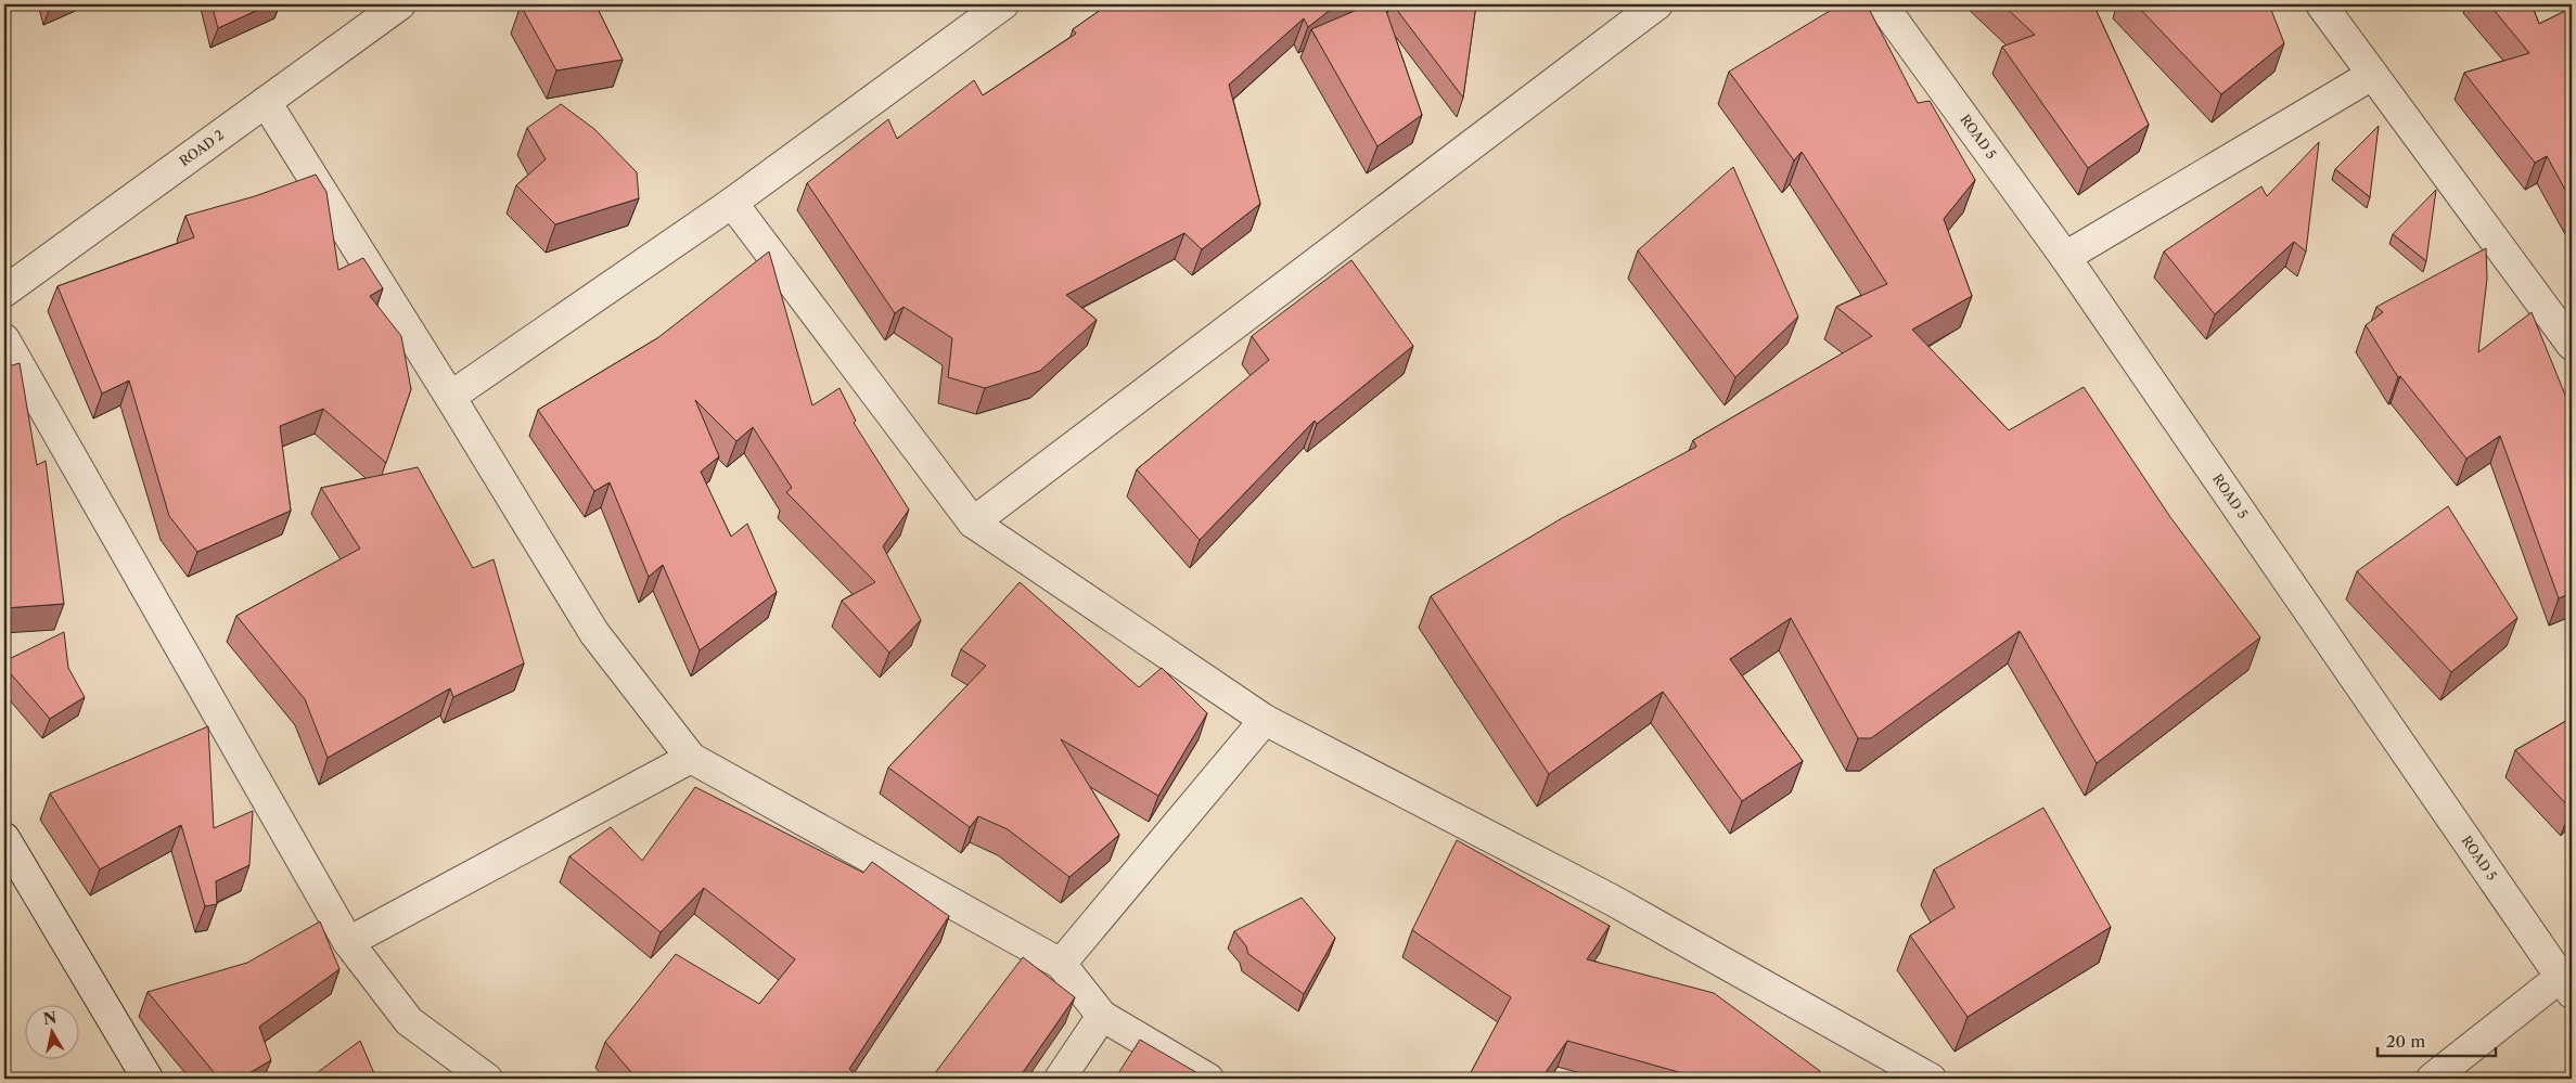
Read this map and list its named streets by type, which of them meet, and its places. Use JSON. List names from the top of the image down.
{
  "streets": {
    "street": ["ROAD 5", "ROAD 2"]
  },
  "scale_bar": "20 m",
  "north": "top"
}
